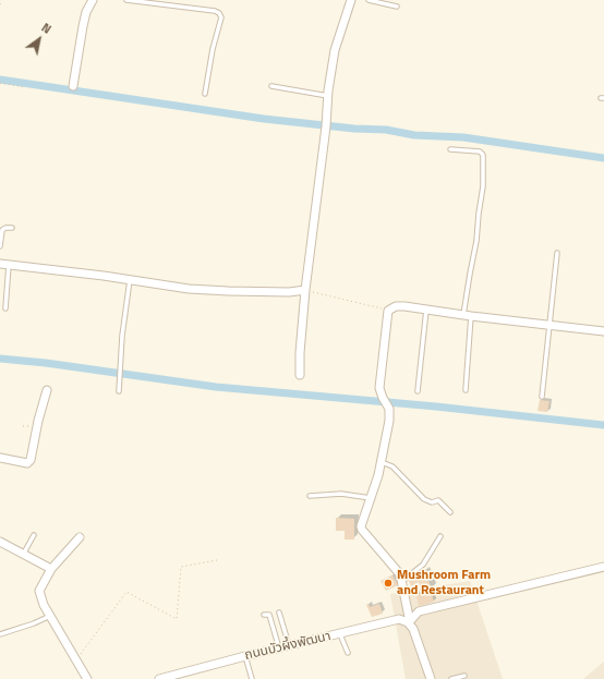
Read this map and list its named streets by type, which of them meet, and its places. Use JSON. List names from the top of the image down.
{
  "streets": {
    "street": ["ถนนบัวผึ้งพัฒนา"]
  },
  "places": ["Mushroom Farm and Restaurant"],
  "north": "top right"
}
